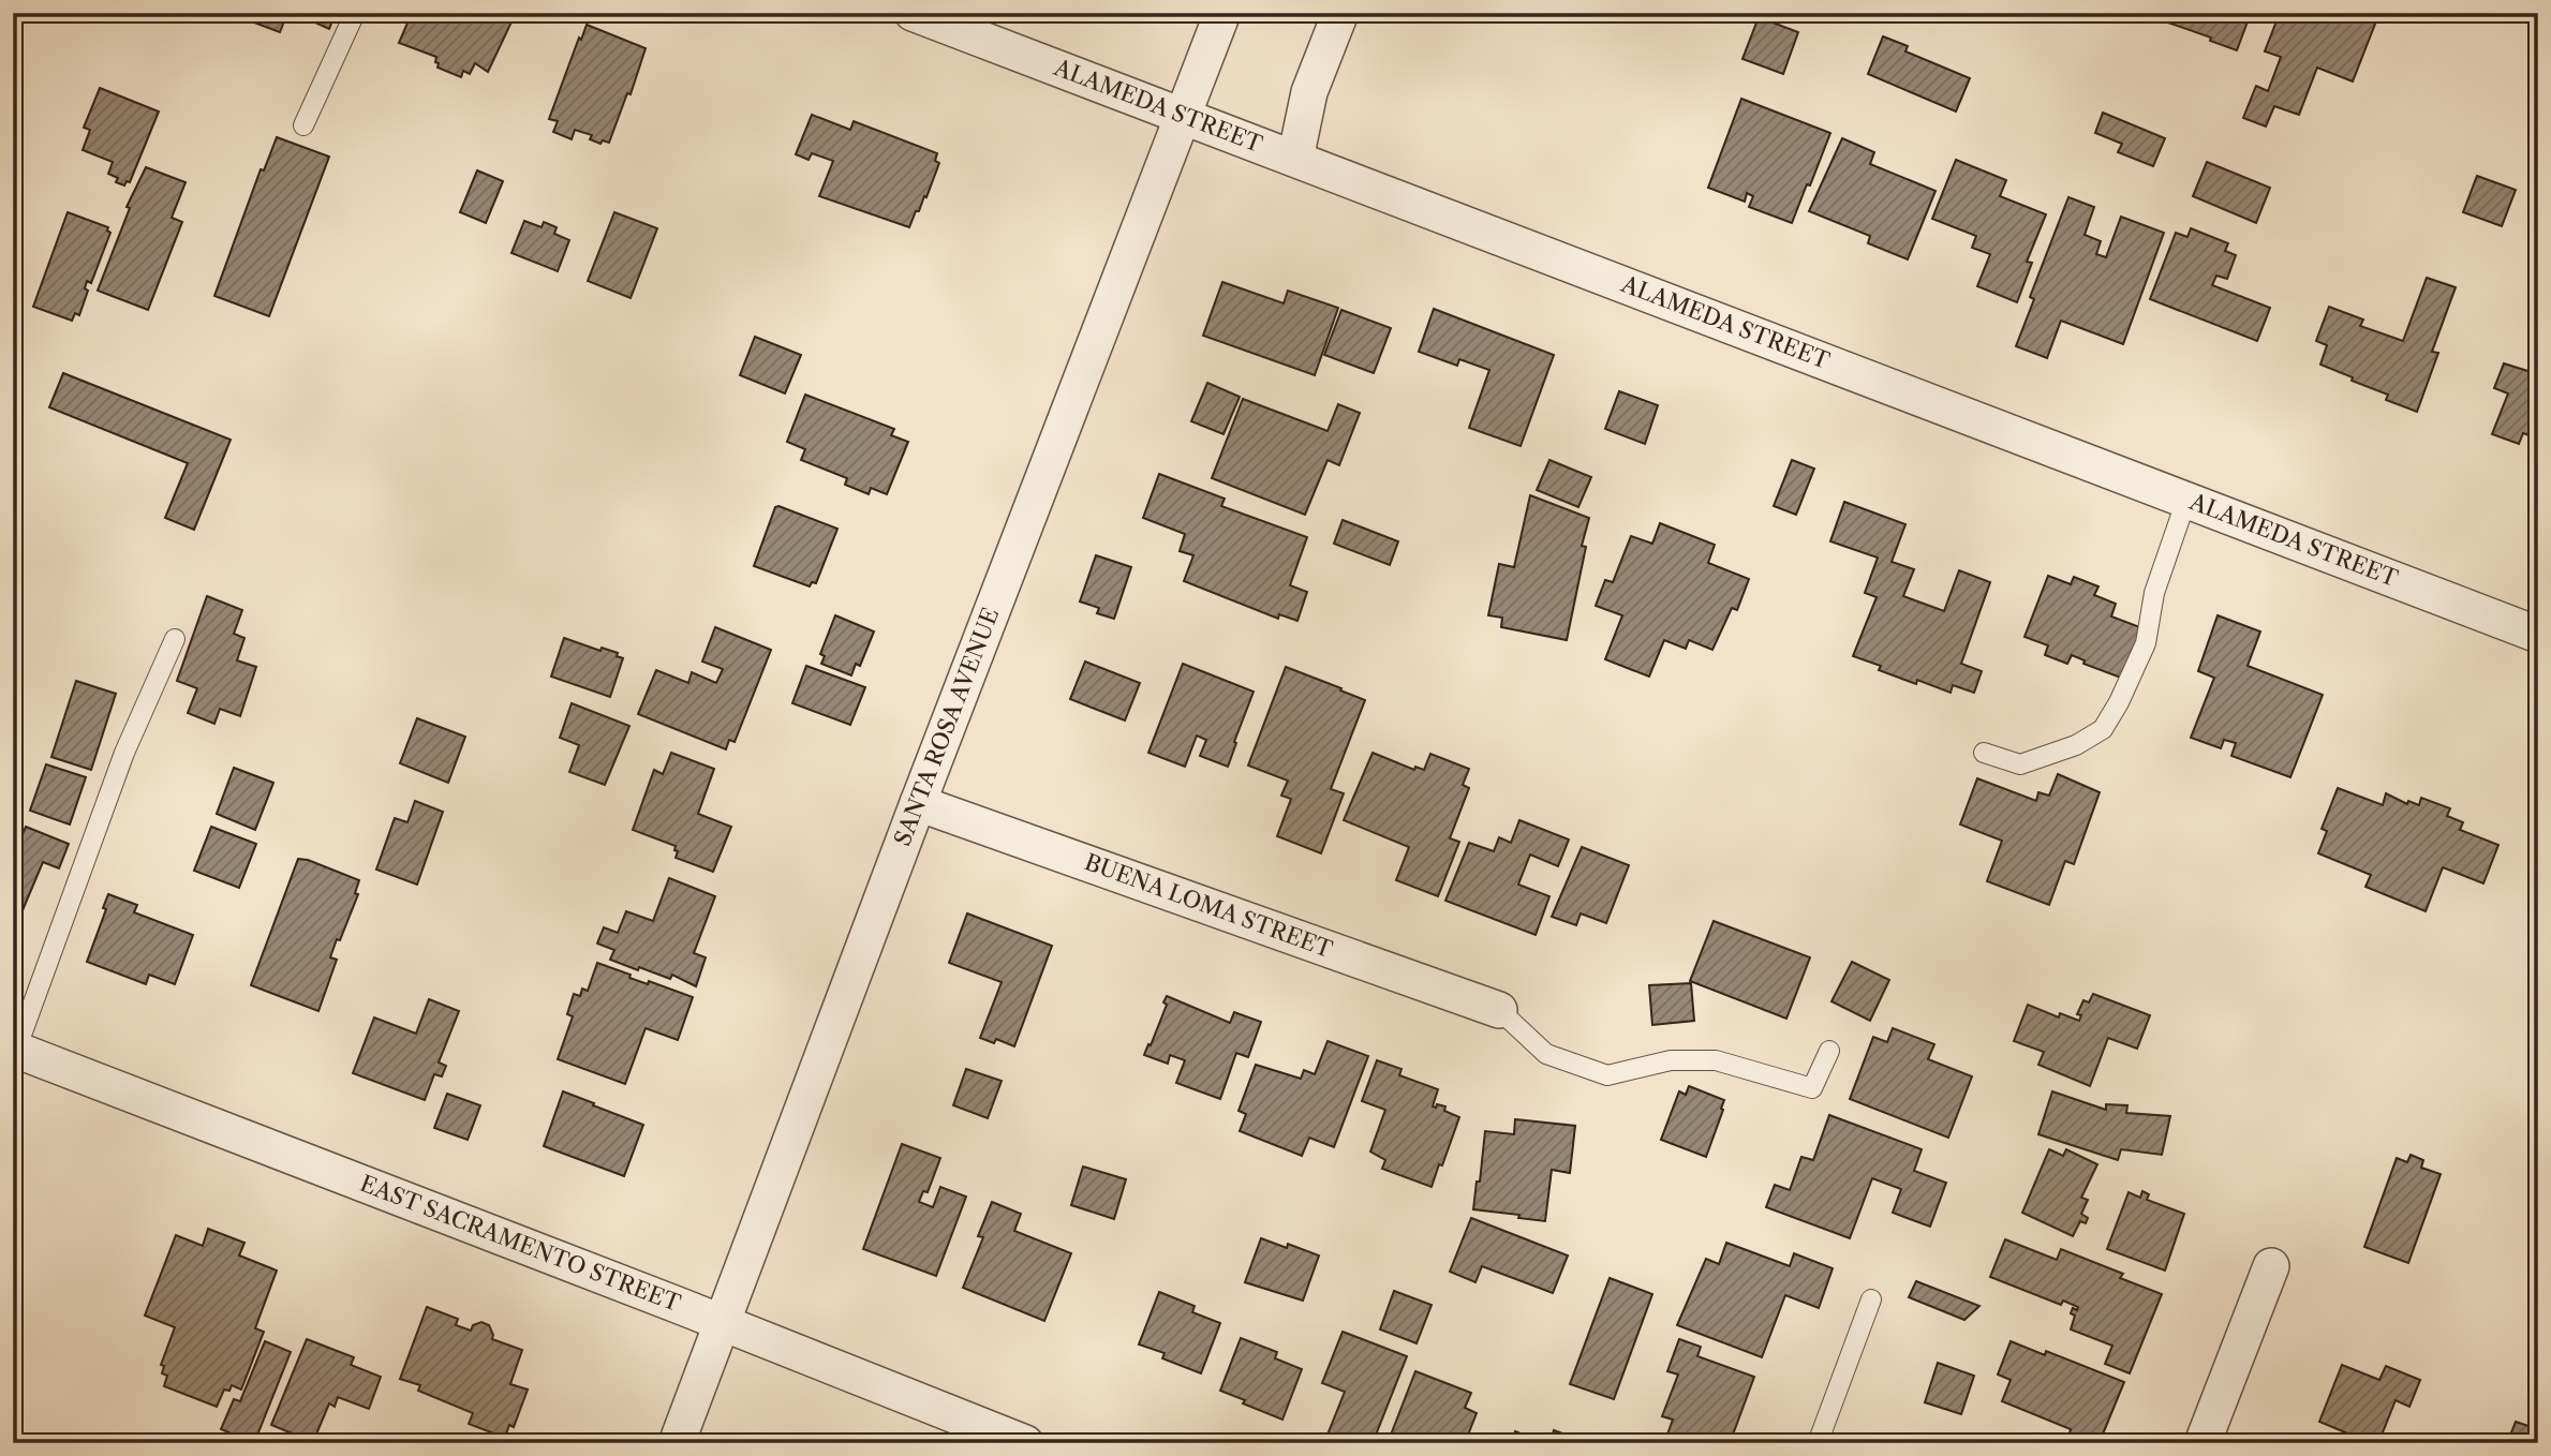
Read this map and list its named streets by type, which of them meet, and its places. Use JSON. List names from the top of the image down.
{
  "streets": {
    "street": [
      "ALAMEDA STREET",
      "SANTA ROSA AVENUE",
      "BUENA LOMA STREET",
      "EAST SACRAMENTO STREET"
    ]
  },
  "crossings": [
    ["ALAMEDA STREET", "SANTA ROSA AVENUE"],
    ["SANTA ROSA AVENUE", "BUENA LOMA STREET"],
    ["SANTA ROSA AVENUE", "EAST SACRAMENTO STREET"]
  ]
}
